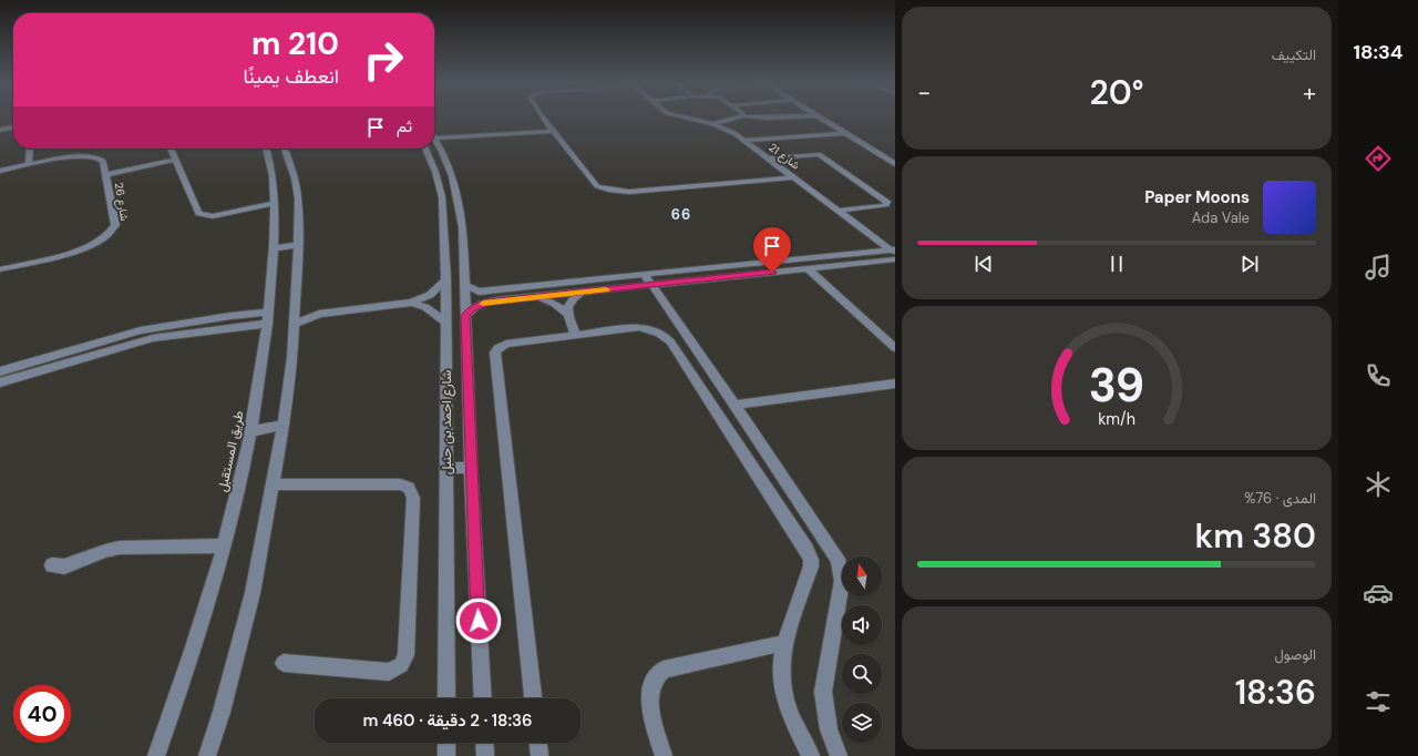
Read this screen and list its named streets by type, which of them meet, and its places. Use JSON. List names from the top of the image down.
{
  "streets": {
    "street": [
      "شارع 21",
      "شارع 26",
      "شارع احمد بن حنبل",
      "طريق المستقبل"
    ]
  },
  "districts": ["66"],
  "north": "top",
  "page": {
    "tabs": "18:34",
    "tile": [
      "التكييف",
      ["المدى · 76%", "380 km"],
      ["الوصول", "18:36"]
    ],
    "turn": ["210 m", "انعطف يمينًا"],
    "heat": ["−", "20°", "+"],
    "then": "ثم",
    "song": ["Paper Moons", "Ada Vale"],
    "limit": "40",
    "trip": "18:36 · 2 دقيقة · 460 m",
    "gauge": ["39", "km/h"]
  }
}
